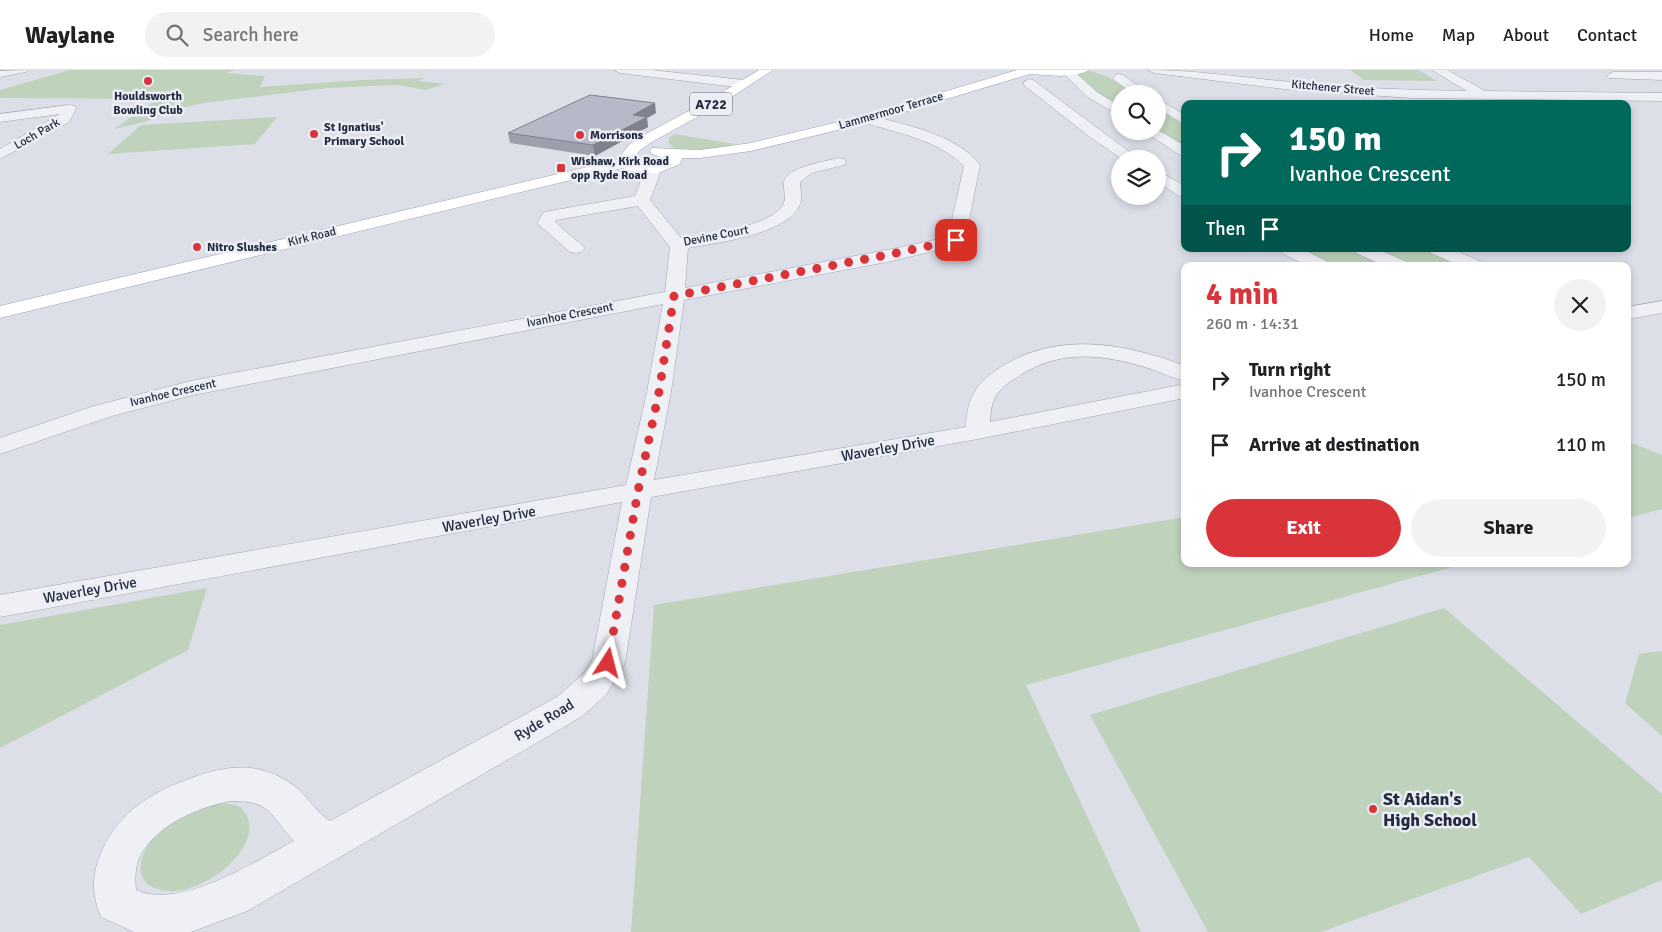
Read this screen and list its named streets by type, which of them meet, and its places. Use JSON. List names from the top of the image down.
{
  "streets": {
    "main road": ["A722", "Lammermoor Terrace", "Kirk Road"],
    "street": [
      "Kitchener Street",
      "Loch Park",
      "Devine Court",
      "Ivanhoe Crescent",
      "Waverley Drive",
      "Ryde Road"
    ]
  },
  "crossings": [
    ["Lammermoor Terrace", "Kirk Road"],
    ["Lammermoor Terrace", "Ivanhoe Crescent"],
    ["Devine Court", "Ryde Road"],
    ["Ivanhoe Crescent", "Ryde Road"],
    ["Waverley Drive", "Ryde Road"]
  ],
  "places": {
    "other": [
      "Houldsworth Bowling Club",
      "St Ignatius' Primary School",
      "Morrisons",
      "Nitro Slushes",
      "St Aidan's High School"
    ],
    "transit": ["Wishaw, Kirk Road opp Ryde Road"]
  },
  "page": {
    "header": "Waylane",
    "search": "Search here",
    "nav": [
      "Home",
      "Map",
      "About",
      "Contact"
    ],
    "turn": ["150 m", "Ivanhoe Crescent"],
    "then": "Then",
    "heading": ["4 min", "260 m · 14:31"],
    "list": [
      {
        "name": "Turn right",
        "note": "Ivanhoe Crescent",
        "value": "150 m"
      },
      {
        "name": "Arrive at destination",
        "value": "110 m"
      }
    ],
    "buttons": ["Exit", "Share"]
  }
}
